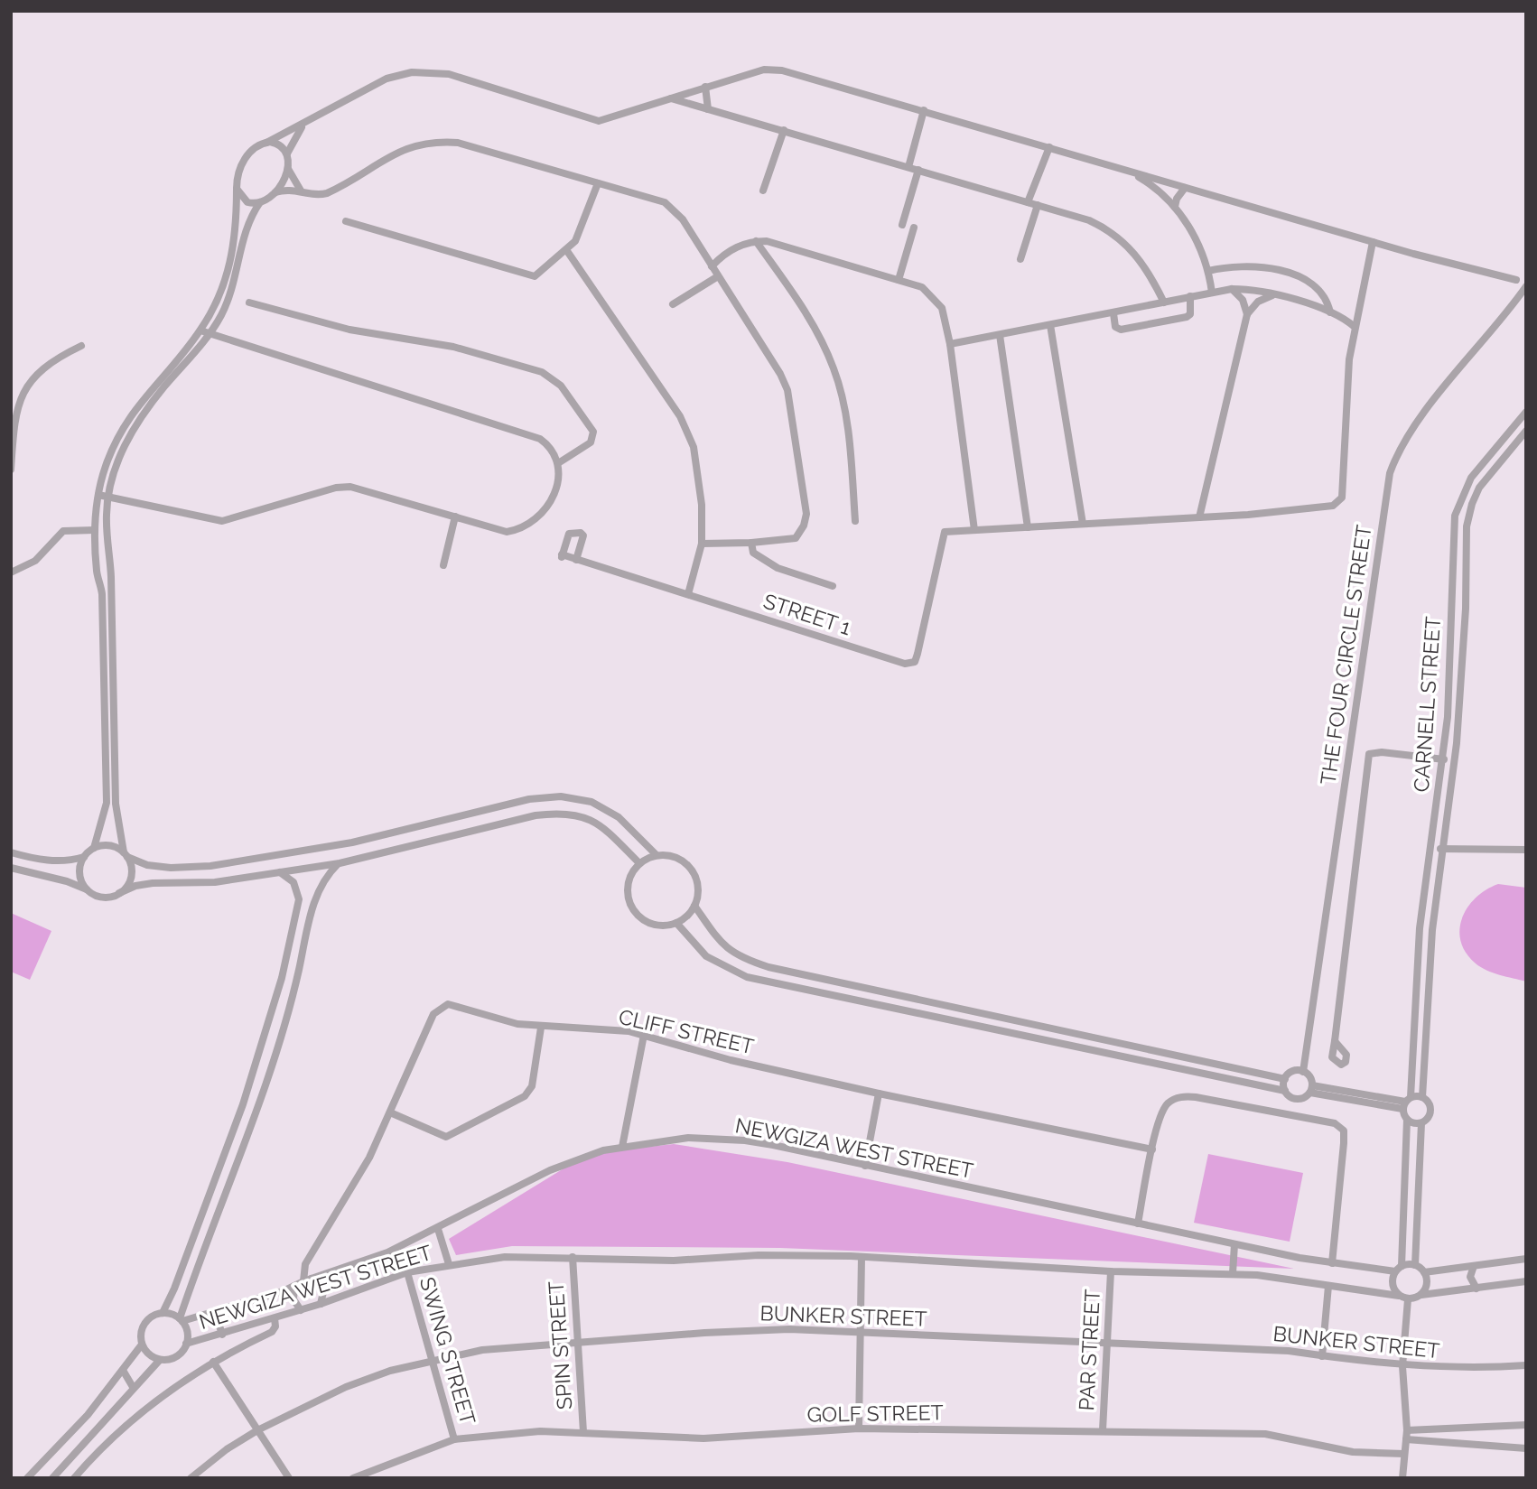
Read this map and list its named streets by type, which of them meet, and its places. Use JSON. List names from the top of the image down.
{
  "streets": {
    "street": [
      "STREET 1",
      "THE FOUR CIRCLE STREET",
      "CARNELL STREET",
      "CLIFF STREET",
      "NEWGIZA WEST STREET",
      "BUNKER STREET",
      "SPIN STREET",
      "PAR STREET",
      "SWING STREET",
      "GOLF STREET"
    ]
  },
  "crossings": [
    ["CLIFF STREET", "NEWGIZA WEST STREET"],
    ["NEWGIZA WEST STREET", "SPIN STREET"],
    ["NEWGIZA WEST STREET", "PAR STREET"],
    ["NEWGIZA WEST STREET", "SWING STREET"],
    ["BUNKER STREET", "SPIN STREET"],
    ["BUNKER STREET", "PAR STREET"],
    ["BUNKER STREET", "SWING STREET"],
    ["SPIN STREET", "GOLF STREET"],
    ["PAR STREET", "GOLF STREET"],
    ["SWING STREET", "GOLF STREET"]
  ]
}
